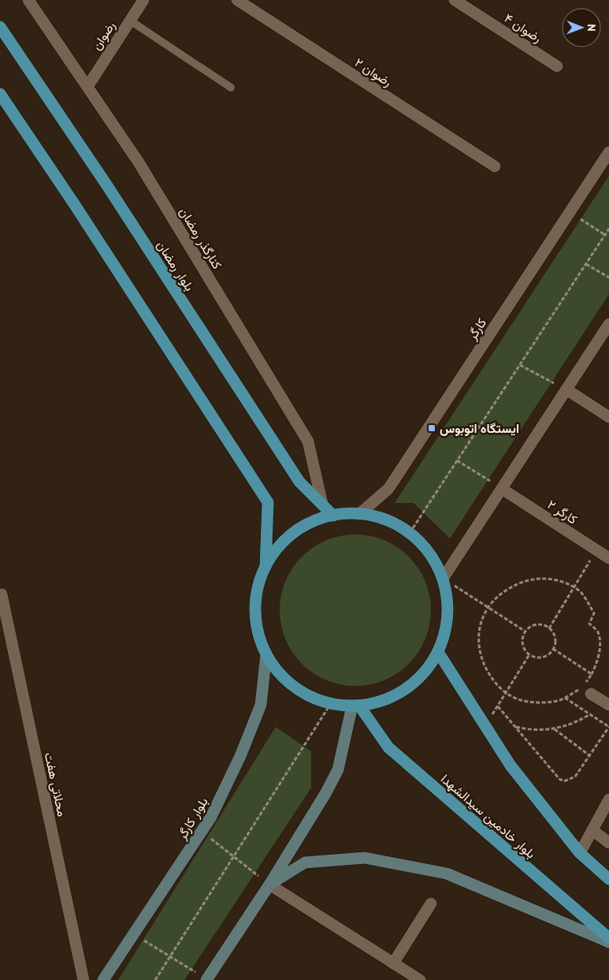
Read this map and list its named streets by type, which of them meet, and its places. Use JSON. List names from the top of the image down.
{
  "streets": {
    "main road": ["بلوار رمضان", "بلوار خادمین سیدالشهدا", "بلوار کارگر"],
    "street": [
      "رضوان ۴",
      "رضوان",
      "رضوان ۲",
      "کنارگذر رمضان",
      "کارگر",
      "کارگر ۲",
      "محلاتی هفت"
    ]
  },
  "crossings": [
    ["رضوان", "کنارگذر رمضان"],
    ["کنارگذر رمضان", "بلوار رمضان"]
  ],
  "places": {
    "transit": ["ایستگاه اتوبوس"]
  },
  "north": "right"
}
